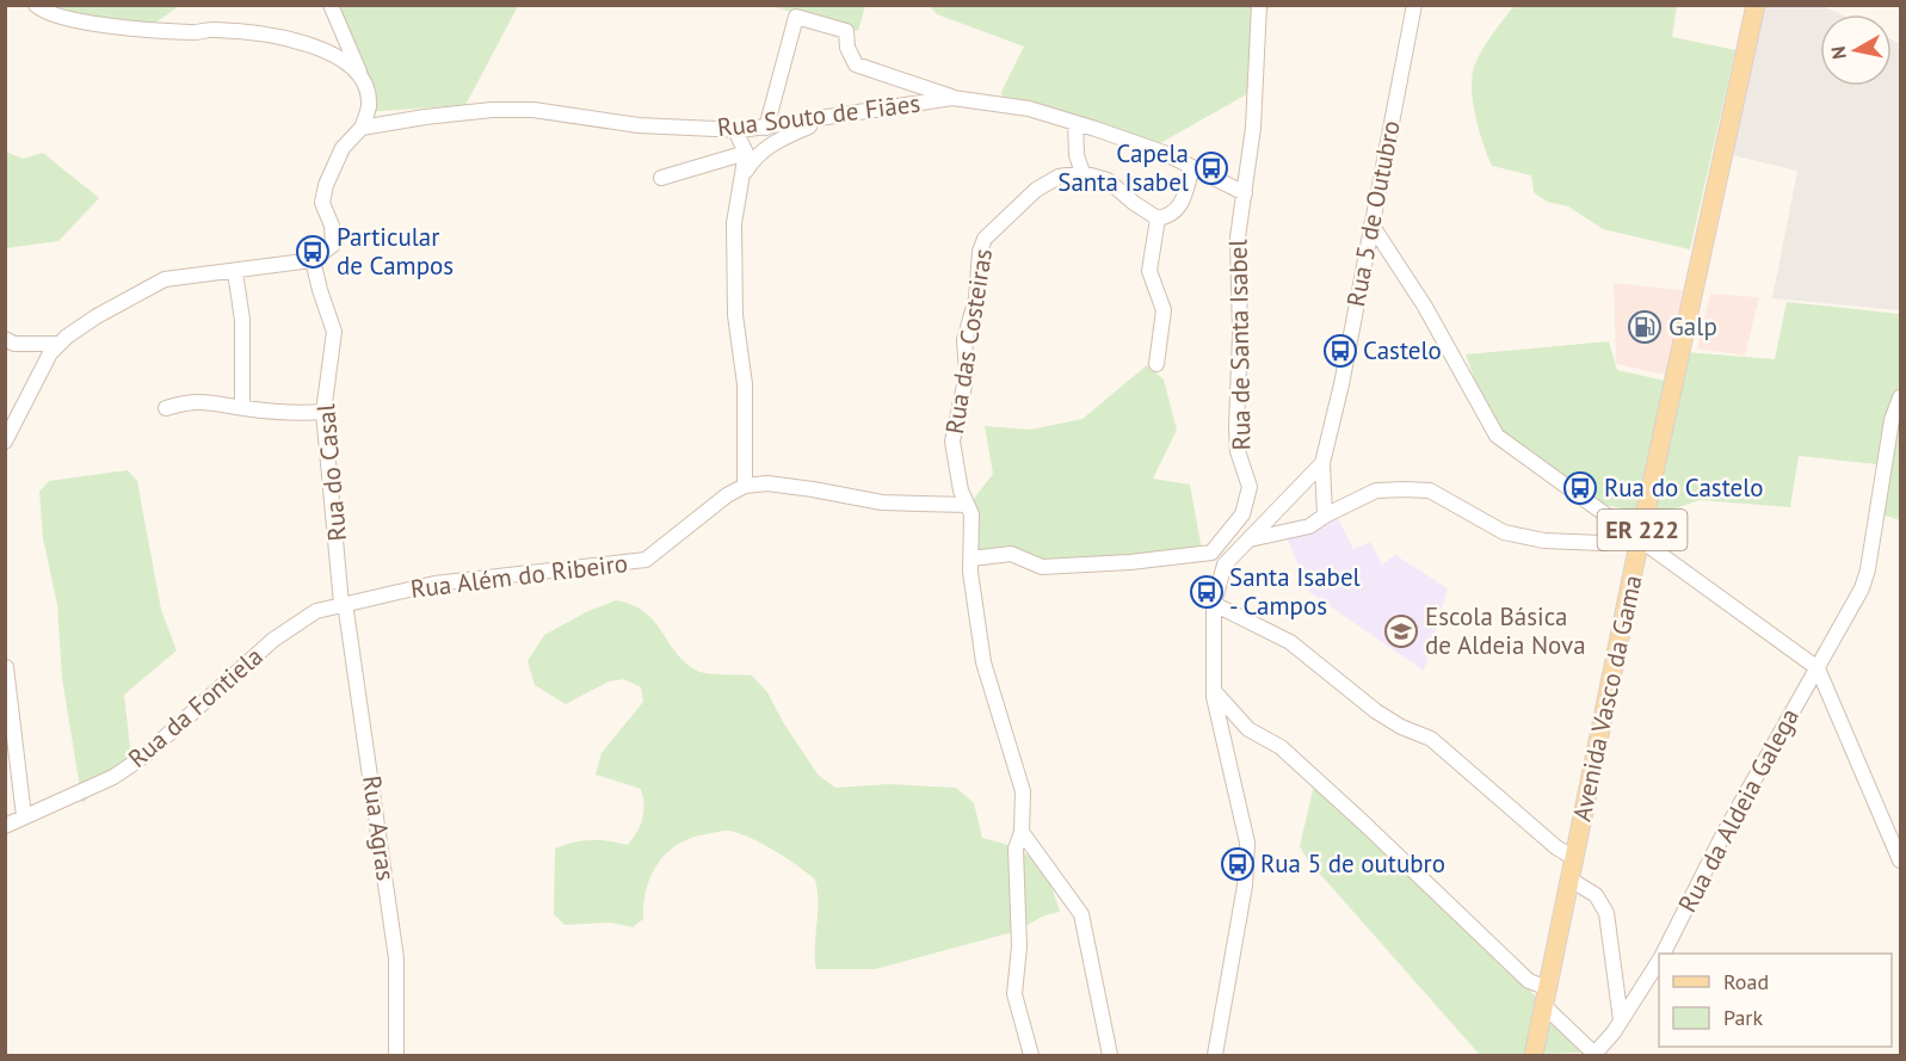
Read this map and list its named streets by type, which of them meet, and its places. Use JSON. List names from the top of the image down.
{
  "streets": {
    "main road": ["ER 222", "Avenida Vasco da Gama"],
    "street": [
      "Rua Souto de Fiães",
      "Rua 5 de Outubro",
      "Rua das Costeiras",
      "Rua de Santa Isabel",
      "Rua do Casal",
      "Rua Além do Ribeiro",
      "Rua da Fontiela",
      "Rua da Aldeia Galega",
      "Rua Agras"
    ]
  },
  "crossings": [
    ["Rua Souto de Fiães", "Rua de Santa Isabel"],
    ["Rua do Casal", "Rua Além do Ribeiro"],
    ["Rua do Casal", "Rua da Fontiela"],
    ["Rua do Casal", "Rua Agras"],
    ["Rua Além do Ribeiro", "Rua da Fontiela"],
    ["Rua Além do Ribeiro", "Rua Agras"],
    ["Rua da Fontiela", "Rua Agras"]
  ],
  "places": {
    "bus stop": [
      "Capela Santa Isabel",
      "Particular de Campos",
      "Castelo",
      "Rua do Castelo",
      "Santa Isabel - Campos",
      "Rua 5 de outubro"
    ],
    "fuel station": ["Galp"],
    "school or university": ["Escola Básica de Aldeia Nova"]
  },
  "legend": ["Road", "Park"],
  "north": "left"
}
